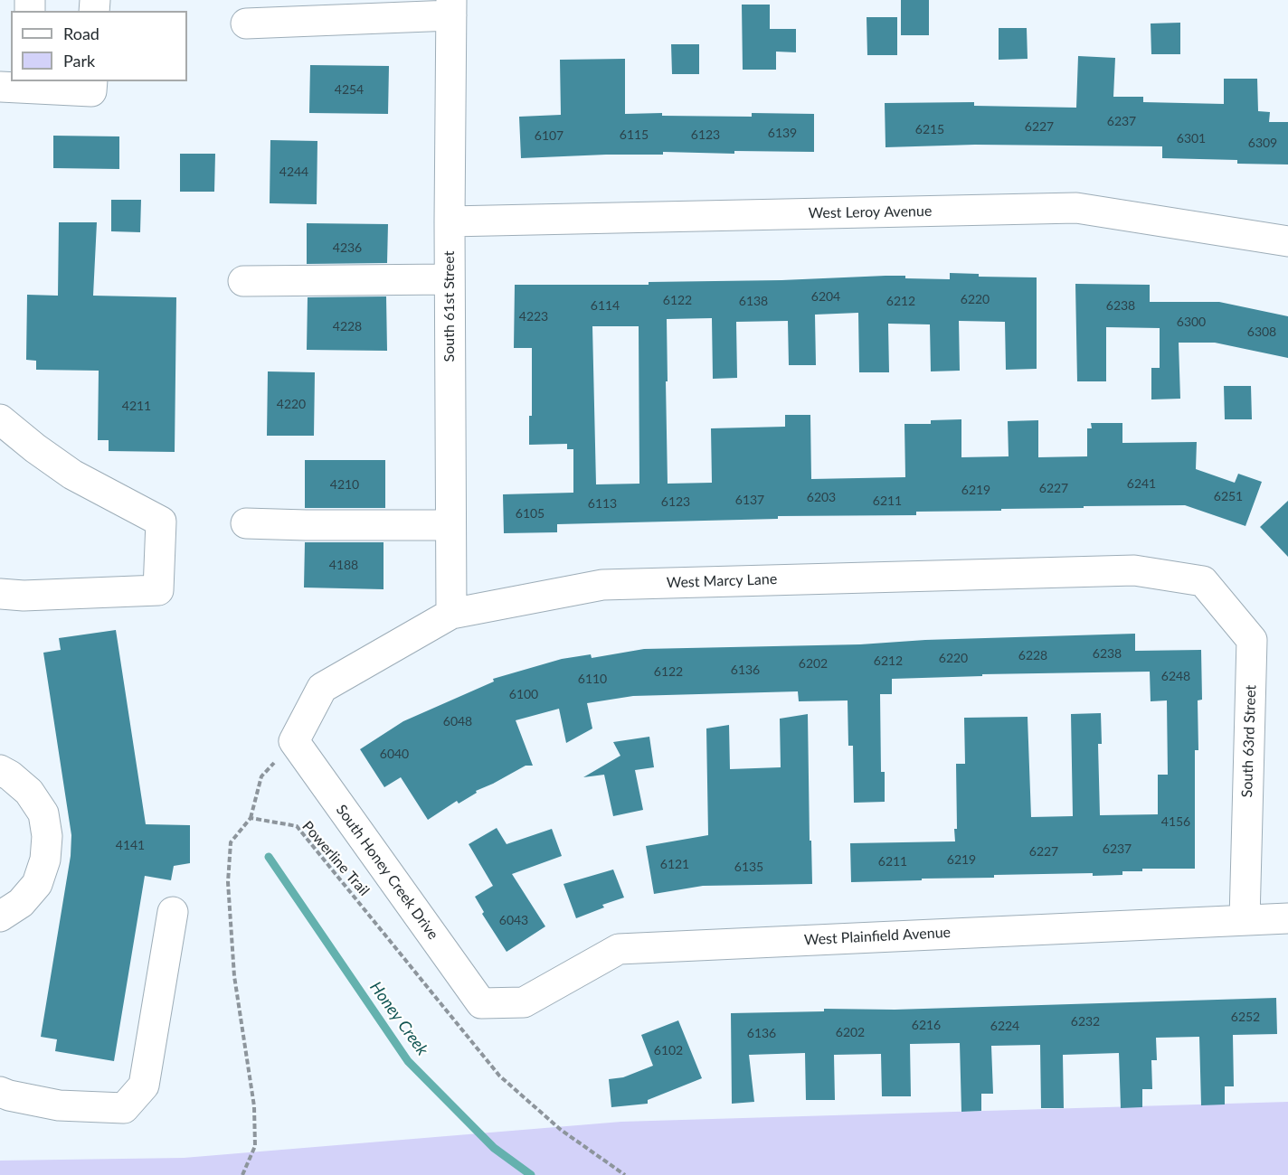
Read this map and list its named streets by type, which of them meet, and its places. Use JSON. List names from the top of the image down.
{
  "streets": {
    "street": [
      "West Leroy Avenue",
      "South 61st Street",
      "West Marcy Lane",
      "South 63rd Street",
      "South Honey Creek Drive",
      "West Plainfield Avenue"
    ],
    "path": ["Powerline Trail"]
  },
  "crossings": [
    ["West Leroy Avenue", "South 61st Street"],
    ["South 61st Street", "West Marcy Lane"],
    ["West Marcy Lane", "South 63rd Street"],
    ["West Marcy Lane", "South Honey Creek Drive"],
    ["South 63rd Street", "West Plainfield Avenue"],
    ["South Honey Creek Drive", "West Plainfield Avenue"]
  ],
  "water": ["Honey Creek"],
  "house_numbers": [
    "4254",
    "6237",
    "6227",
    "6215",
    "6139",
    "6115",
    "6123",
    "6107",
    "6301",
    "6309",
    "4244",
    "4236",
    "6204",
    "6220",
    "6122",
    "6138",
    "6212",
    "6114",
    "6238",
    "4223",
    "6300",
    "4228",
    "6308",
    "4220",
    "4211",
    "6241",
    "4210",
    "6227",
    "6219",
    "6251",
    "6203",
    "6137",
    "6211",
    "6123",
    "6113",
    "6105",
    "4188",
    "6238",
    "6228",
    "6220",
    "6212",
    "6202",
    "6136",
    "6122",
    "6248",
    "6110",
    "6100",
    "6048",
    "6040",
    "4156",
    "4141",
    "6237",
    "6227",
    "6219",
    "6211",
    "6121",
    "6135",
    "6043",
    "6252",
    "6232",
    "6216",
    "6224",
    "6202",
    "6136",
    "6102"
  ],
  "legend": ["Road", "Park"]
}
